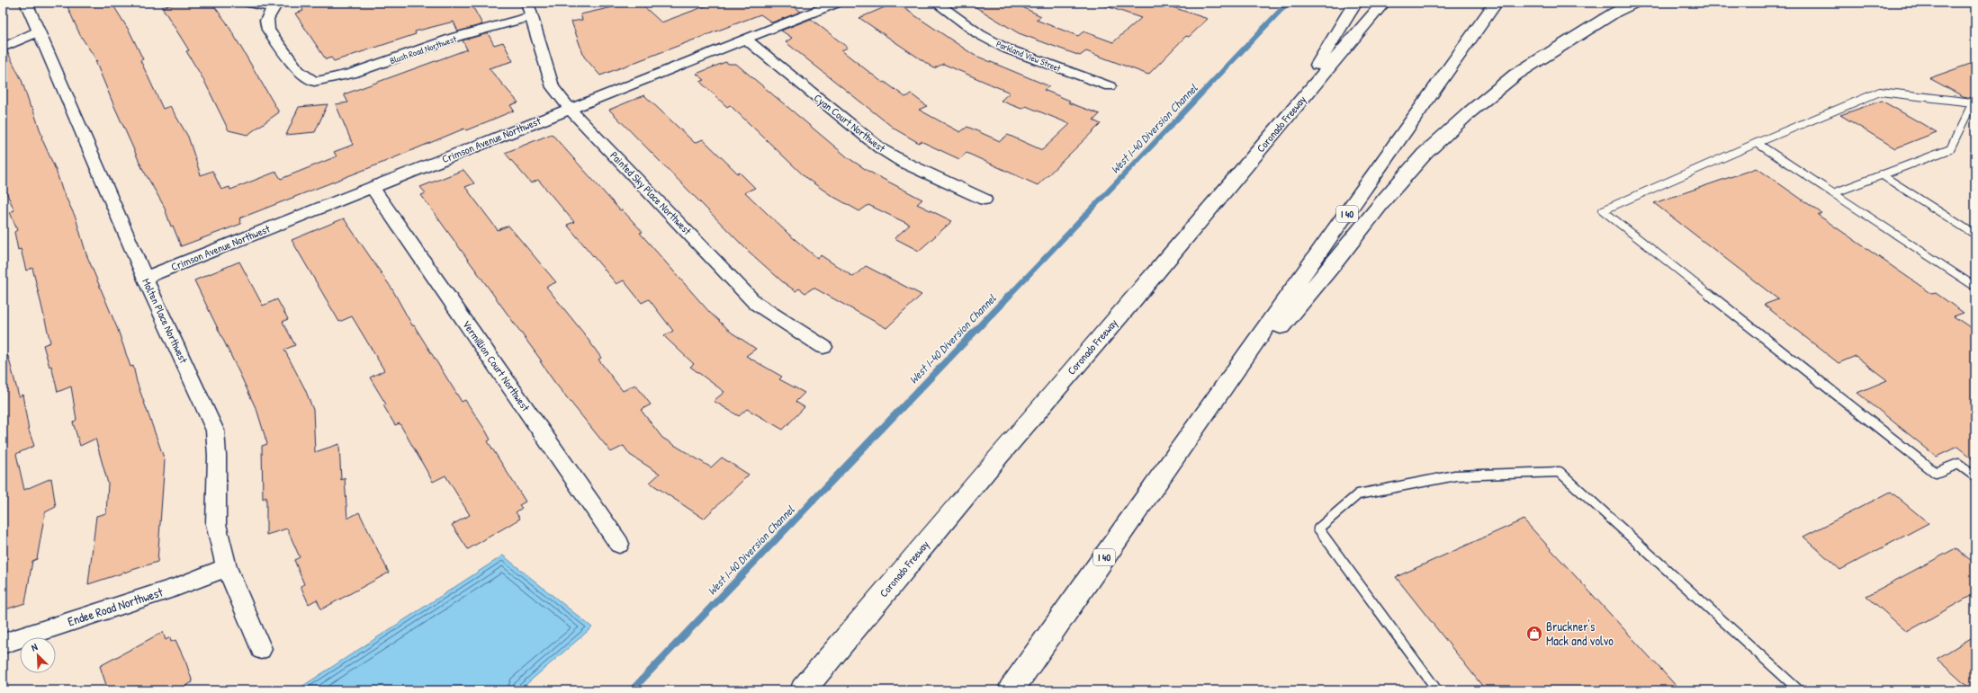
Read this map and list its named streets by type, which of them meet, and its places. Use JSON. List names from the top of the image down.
{
  "streets": {
    "highway": ["Coronado Freeway", "I 40"],
    "street": [
      "Blush Road Northwest",
      "Parkland View Street",
      "Cyan Court Northwest",
      "Crimson Avenue Northwest",
      "Painted Sky Place Northwest",
      "Molten Place Northwest",
      "Vermillion Court Northwest",
      "Endee Road Northwest"
    ]
  },
  "crossings": [
    ["Blush Road Northwest", "Painted Sky Place Northwest"],
    ["Cyan Court Northwest", "Crimson Avenue Northwest"],
    ["Crimson Avenue Northwest", "Painted Sky Place Northwest"],
    ["Crimson Avenue Northwest", "Molten Place Northwest"],
    ["Crimson Avenue Northwest", "Vermillion Court Northwest"],
    ["Molten Place Northwest", "Endee Road Northwest"]
  ],
  "water": ["West I-40 Diversion Channel"],
  "places": {
    "shop": ["Bruckner's Mack and volvo"]
  },
  "north": "top left"
}
